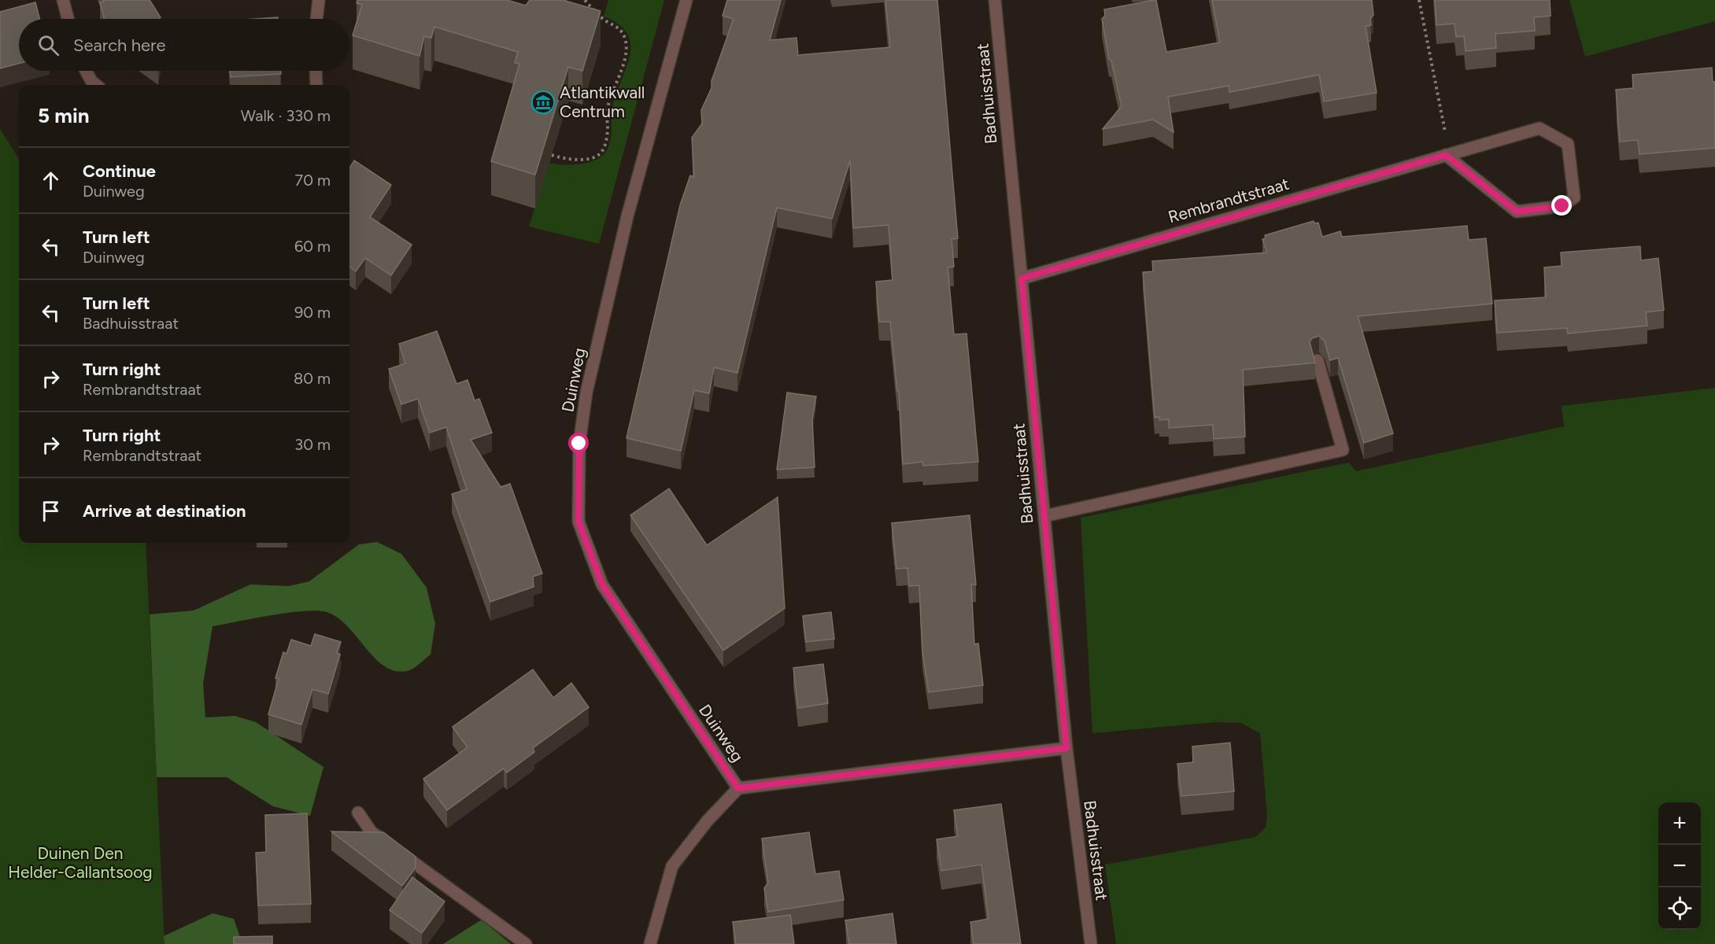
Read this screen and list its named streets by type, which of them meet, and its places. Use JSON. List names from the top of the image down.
{
  "streets": {
    "street": ["Badhuisstraat", "Rembrandtstraat", "Duinweg"]
  },
  "crossings": [
    ["Badhuisstraat", "Rembrandtstraat"],
    ["Badhuisstraat", "Duinweg"]
  ],
  "parks": ["Duinen Den Helder-Callantsoog"],
  "places": {
    "museum": ["Atlantikwall Centrum"]
  },
  "page": {
    "search": "Search here",
    "heading": ["5 min", "Walk · 330 m"],
    "list": [
      ["Continue", "Duinweg", "70 m"],
      ["Turn left", "Duinweg", "60 m"],
      ["Turn left", "Badhuisstraat", "90 m"],
      ["Turn right", "Rembrandtstraat", "80 m"],
      ["Turn right", "Rembrandtstraat", "30 m"],
      "Arrive at destination"
    ],
    "map_buttons": ["+", "−"]
  }
}
